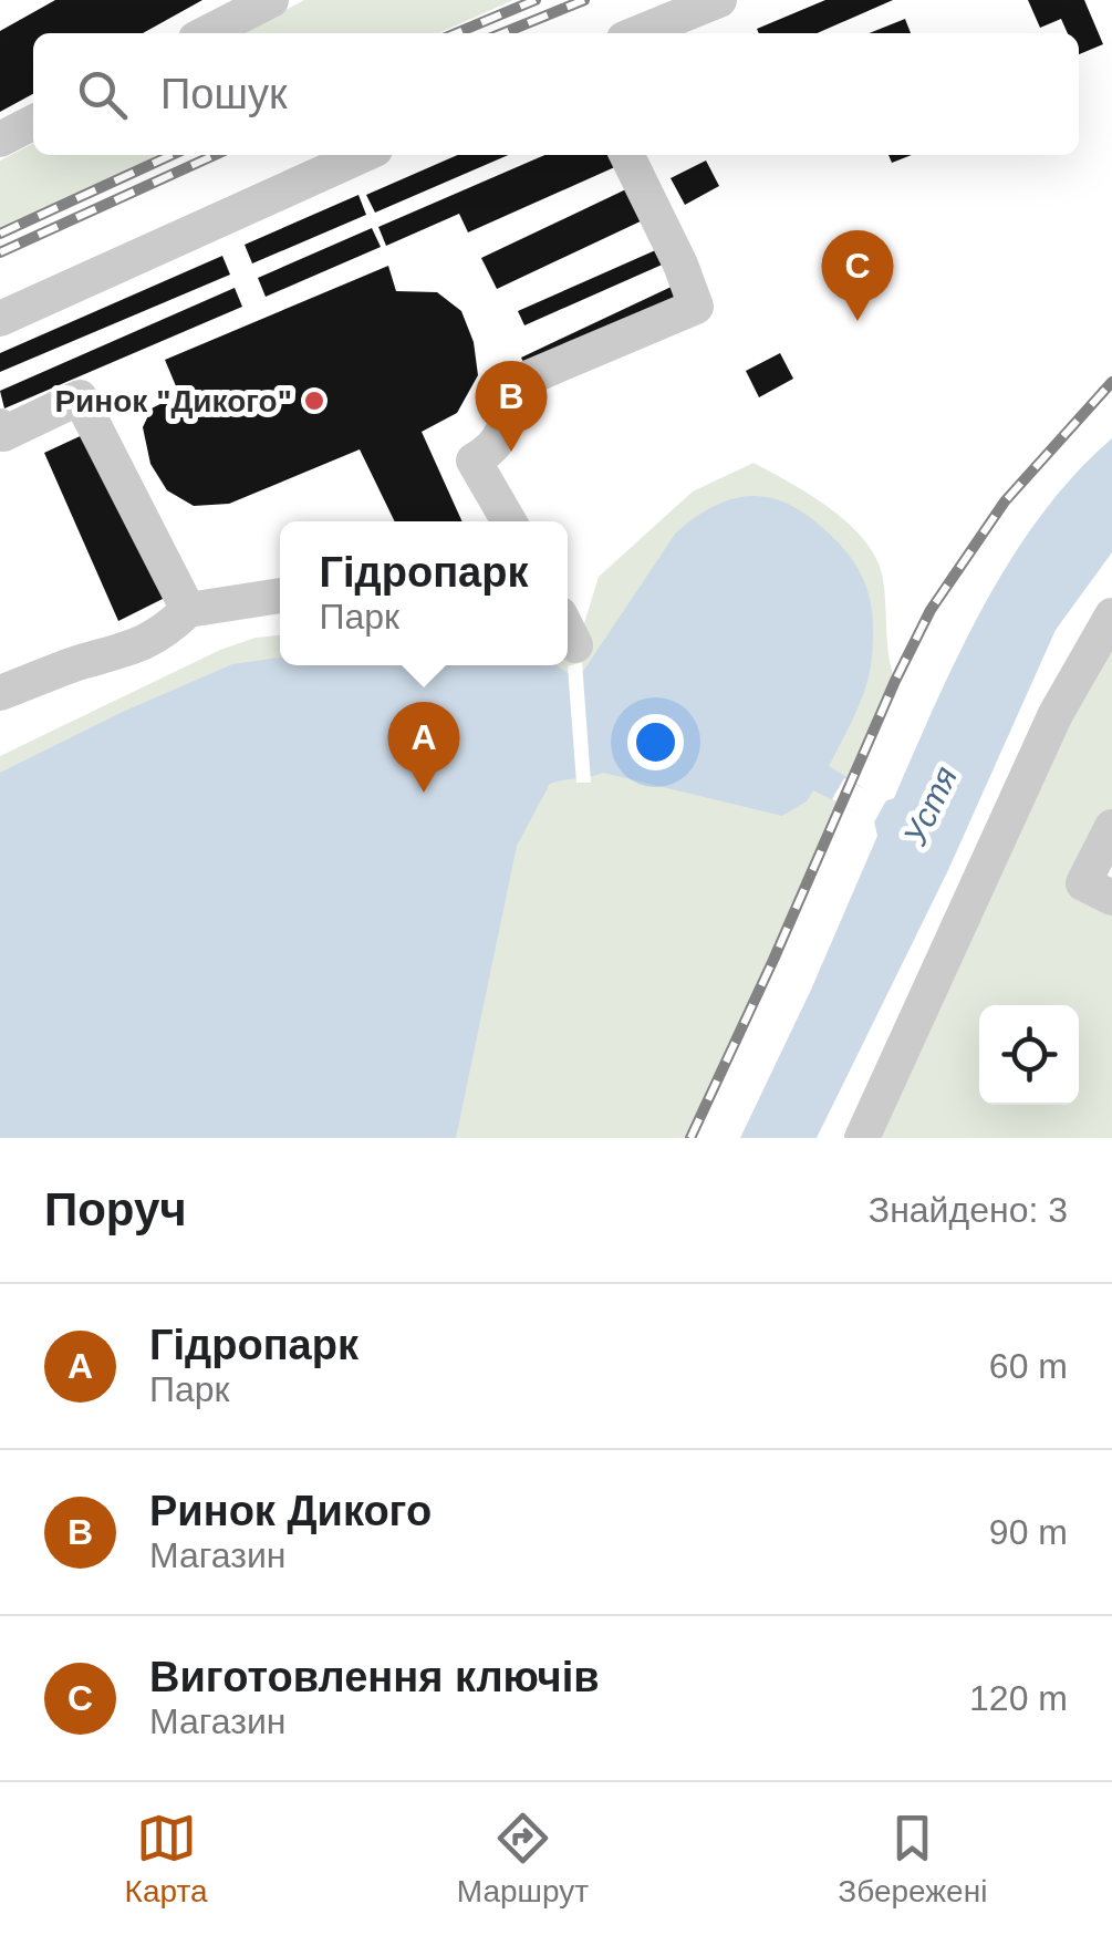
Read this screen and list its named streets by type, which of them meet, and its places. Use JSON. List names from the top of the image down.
{
  "water": ["Устя"],
  "places": ["Ринок \"Дикого\""],
  "page": {
    "search": "Пошук",
    "pins": ["C", "B", "A"],
    "popup": ["Гідропарк", "Парк"],
    "heading": ["Поруч", "Знайдено: 3"],
    "list": [
      {
        "mark": "A",
        "name": "Гідропарк",
        "note": "Парк",
        "value": "60 m"
      },
      {
        "mark": "B",
        "name": "Ринок Дикого",
        "note": "Магазин",
        "value": "90 m"
      },
      {
        "mark": "C",
        "name": "Виготовлення ключів",
        "note": "Магазин",
        "value": "120 m"
      }
    ],
    "nav": ["Карта", "Маршрут", "Збережені"]
  }
}
